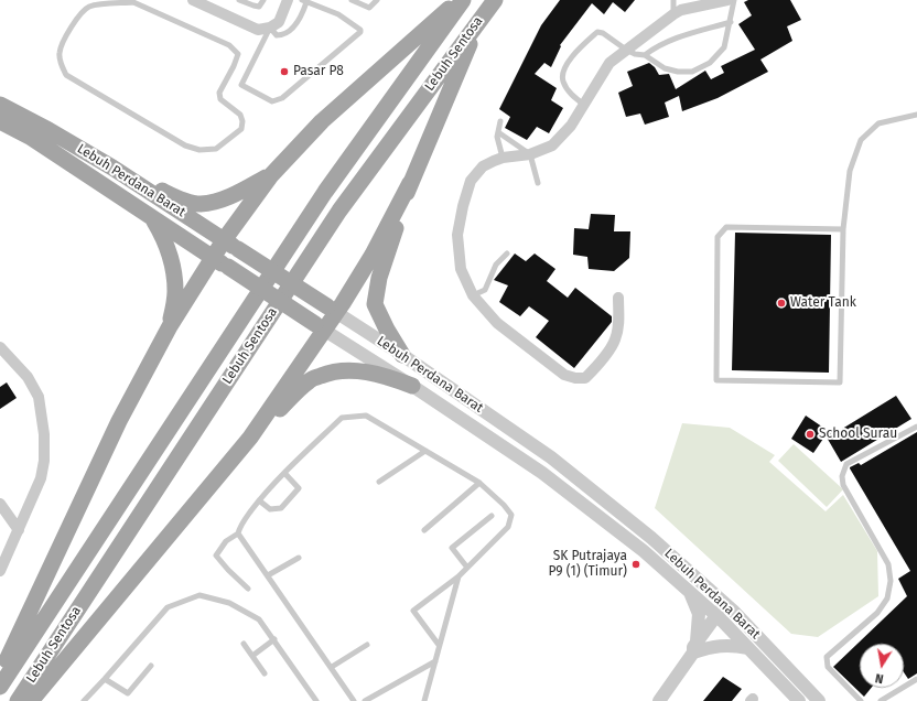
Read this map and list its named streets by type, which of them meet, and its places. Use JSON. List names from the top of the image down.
{
  "streets": {
    "main road": ["Lebuh Sentosa", "Lebuh Perdana Barat"]
  },
  "places": [
    "Pasar P8",
    "Water Tank",
    "School Surau",
    "SK Putrajaya P9 (1) (Timur)"
  ],
  "north": "bottom"
}
